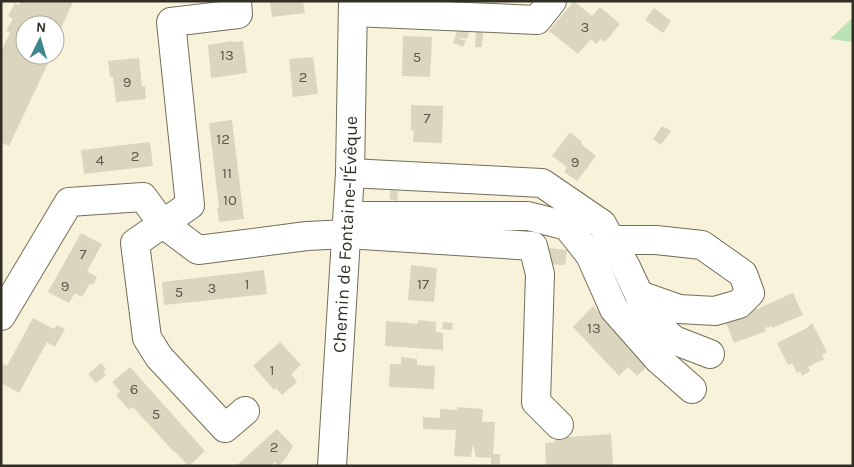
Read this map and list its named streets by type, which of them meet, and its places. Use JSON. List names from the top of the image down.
{
  "streets": {
    "street": ["Chemin de Fontaine-l'Évêque"]
  },
  "house_numbers": [
    "3",
    "13",
    "5",
    "2",
    "9",
    "7",
    "12",
    "2",
    "4",
    "9",
    "11",
    "10",
    "7",
    "1",
    "17",
    "9",
    "3",
    "5",
    "13",
    "1",
    "6",
    "5",
    "2"
  ],
  "north": "top"
}
